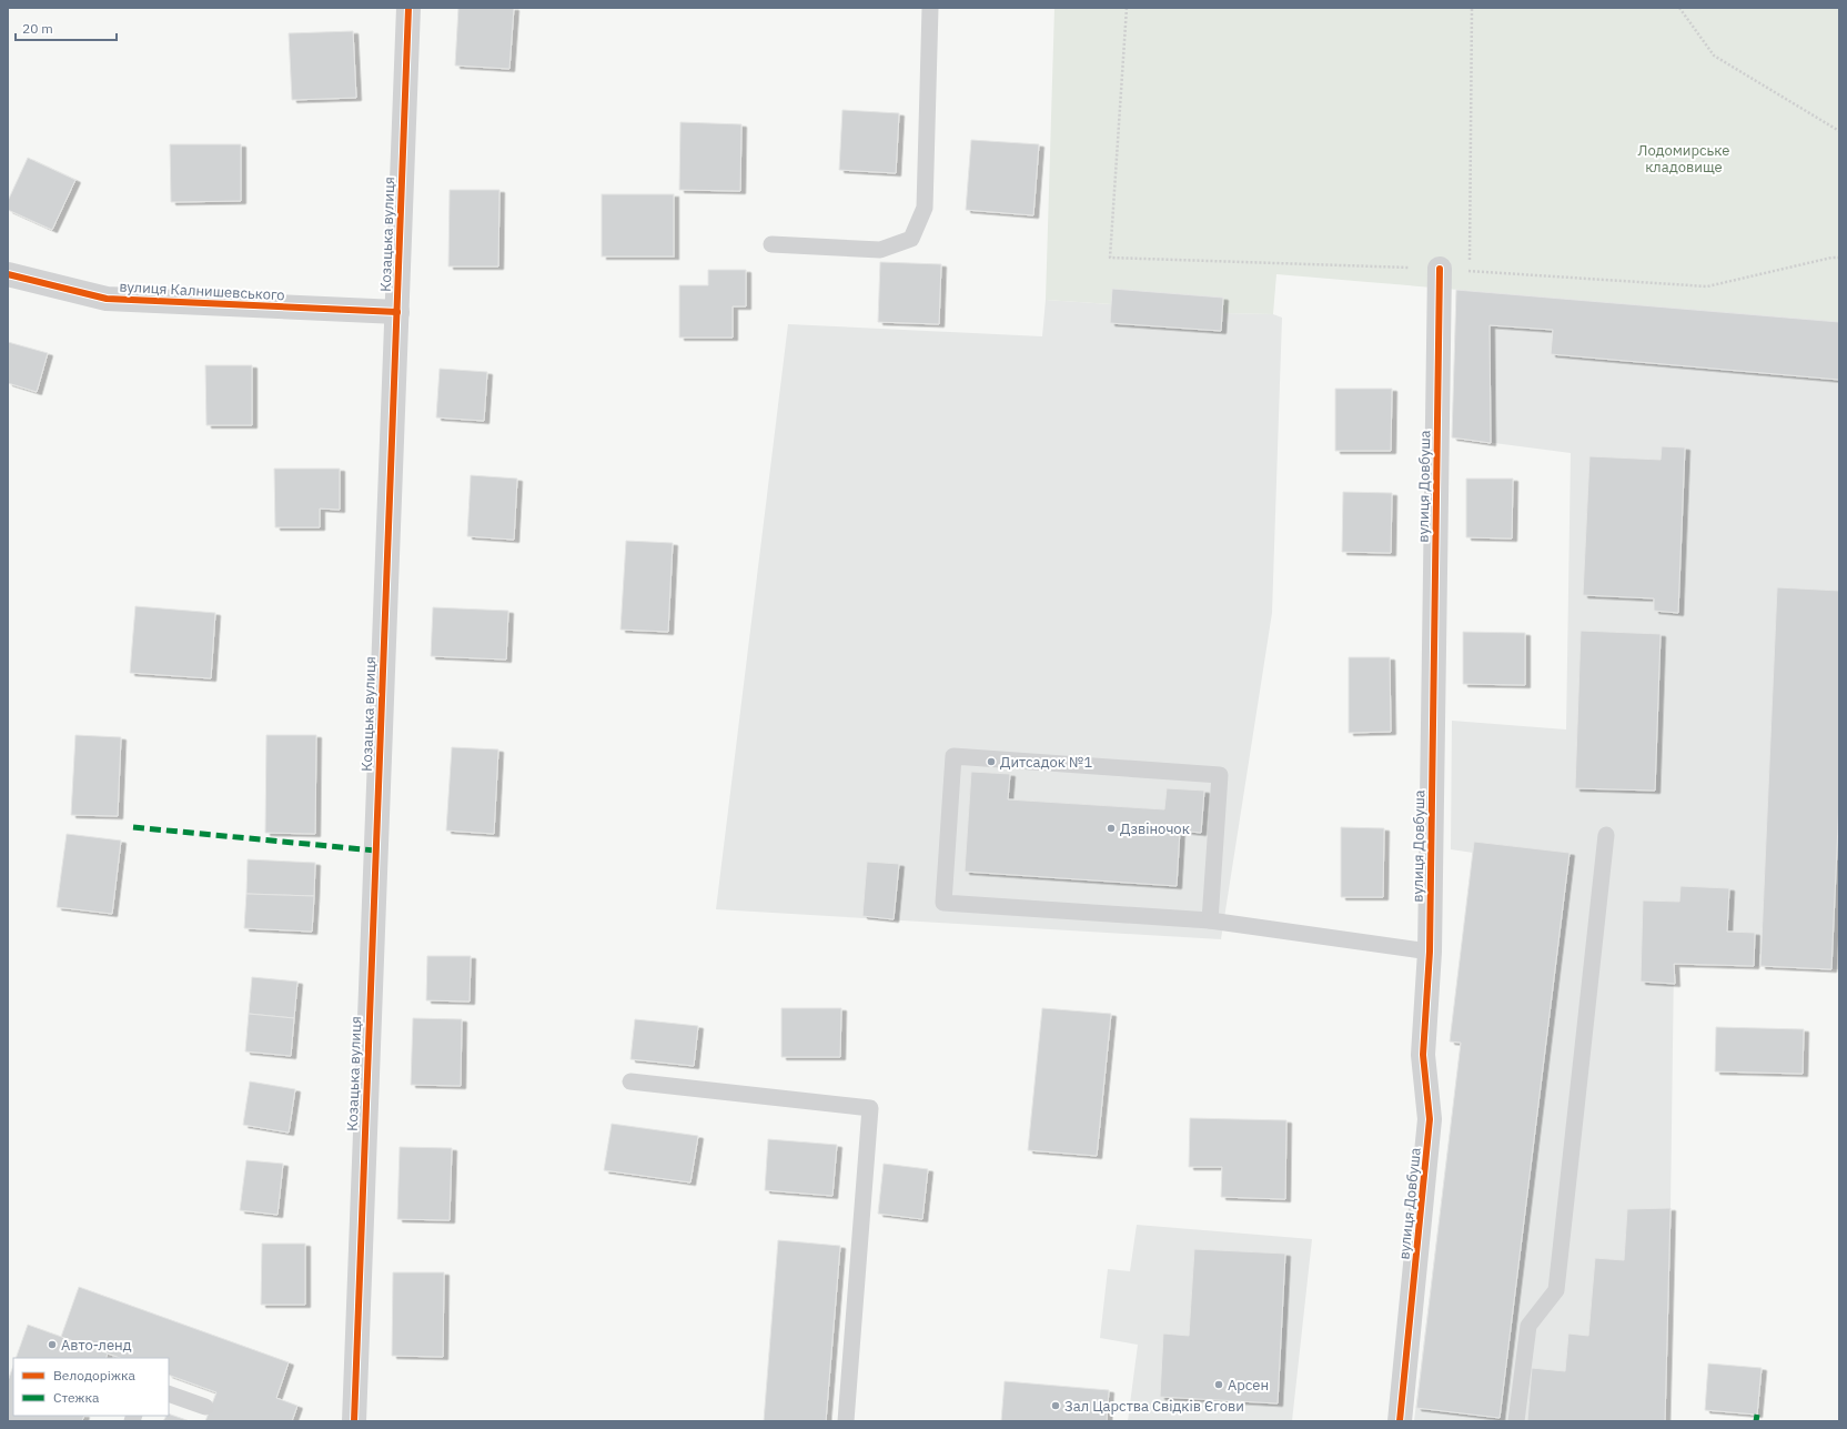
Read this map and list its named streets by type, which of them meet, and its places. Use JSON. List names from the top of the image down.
{
  "streets": {
    "street": ["Козацька вулиця", "вулиця Калнишевського", "вулиця Довбуша"]
  },
  "crossings": [
    ["Козацька вулиця", "вулиця Калнишевського"]
  ],
  "parks": ["Лодомирське кладовище"],
  "places": [
    "Дитсадок №1",
    "Дзвіночок",
    "Авто-ленд",
    "Арсен",
    "Зал Царства Свідків Єгови"
  ],
  "legend": ["Велодоріжка", "Стежка"],
  "scale_bar": "20 m"
}
